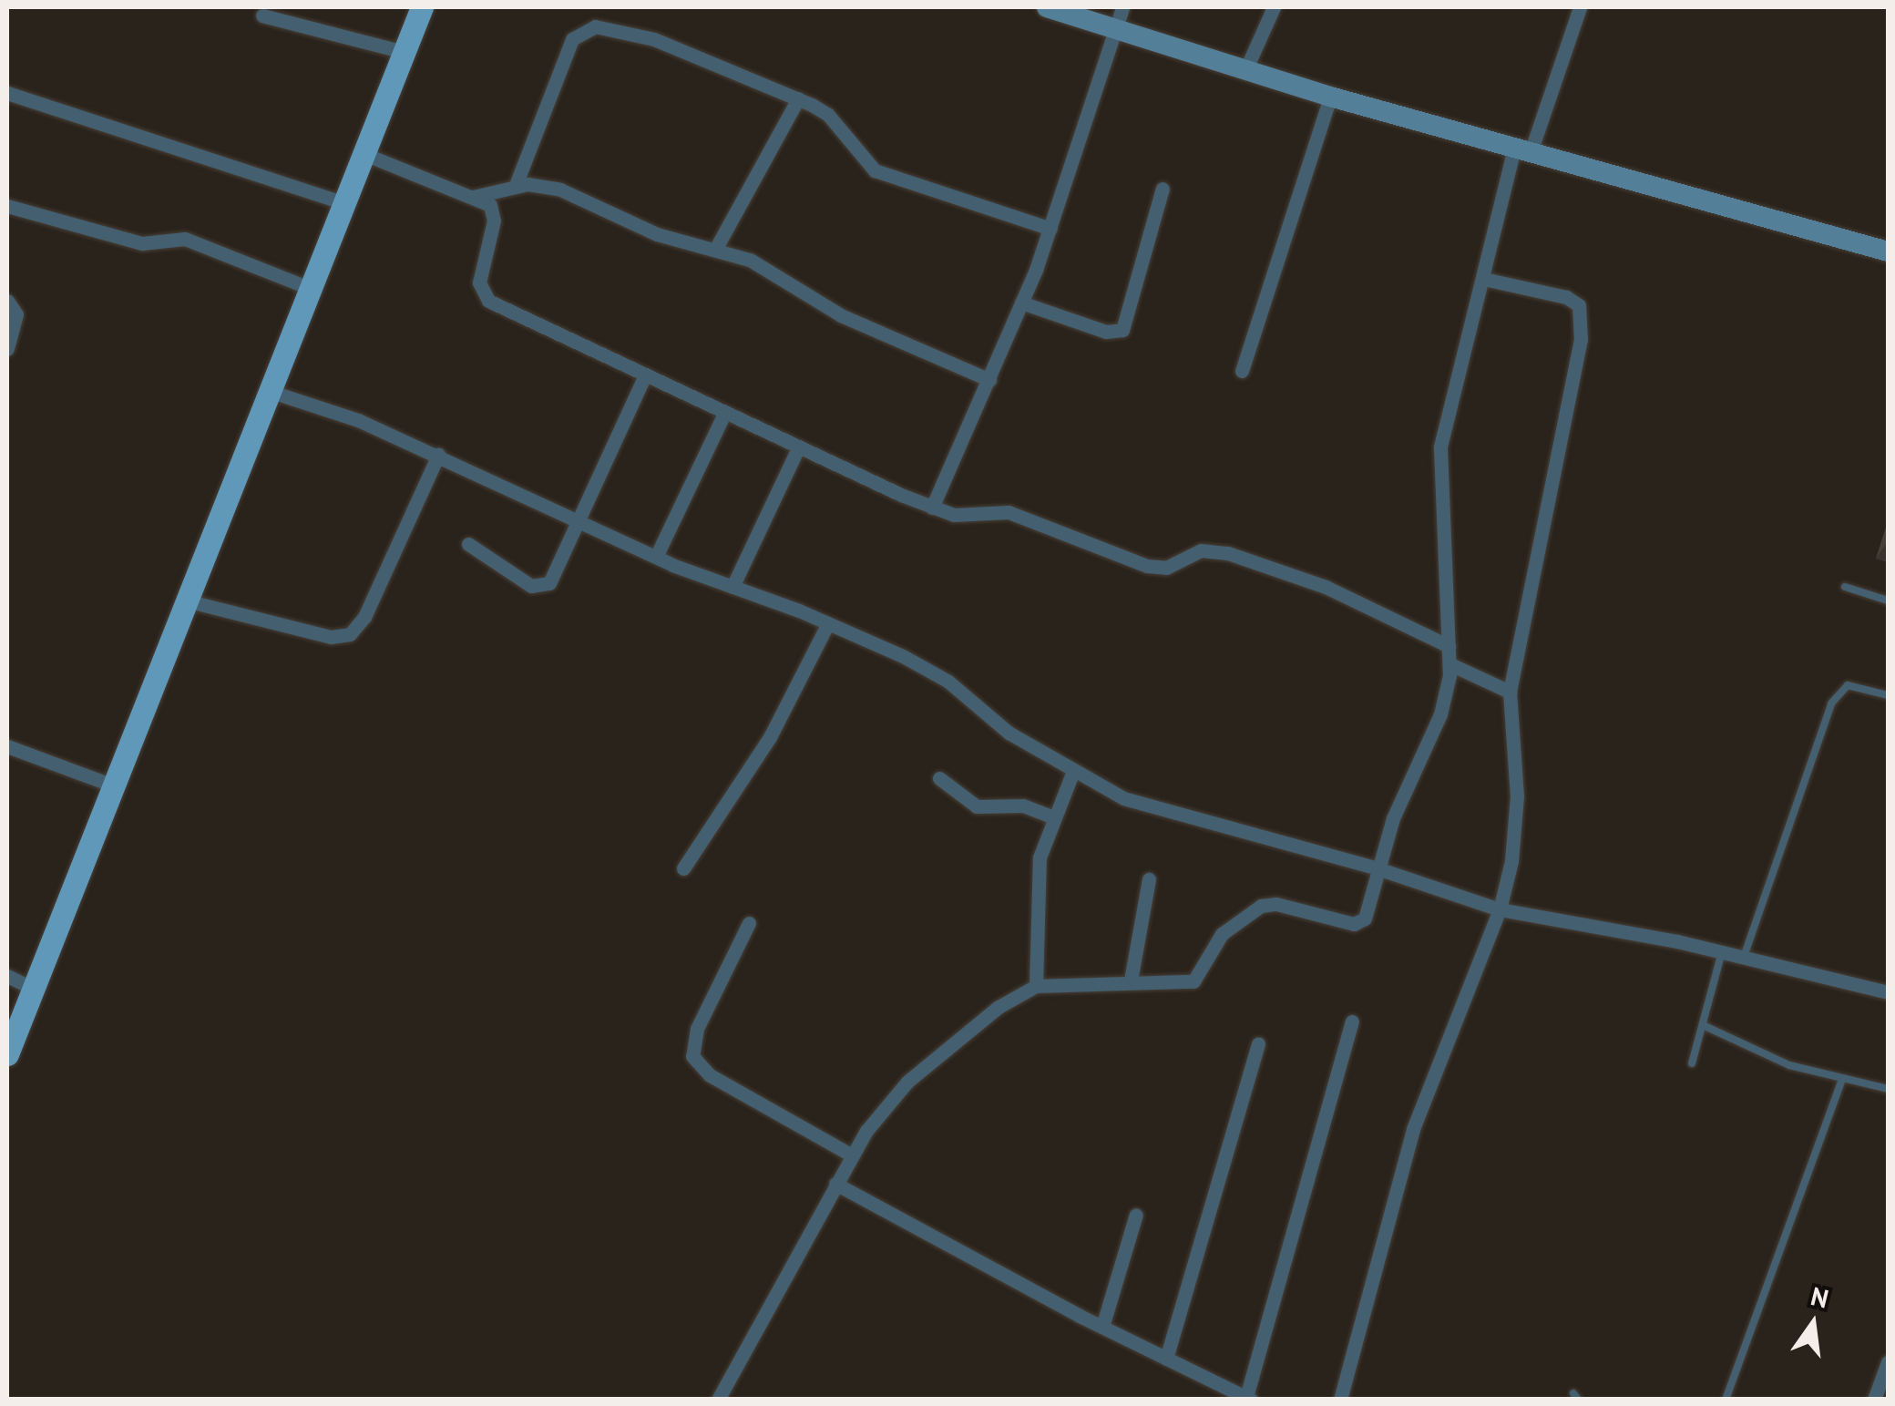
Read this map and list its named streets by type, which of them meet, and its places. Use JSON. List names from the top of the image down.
{
  "north": "top"
}
